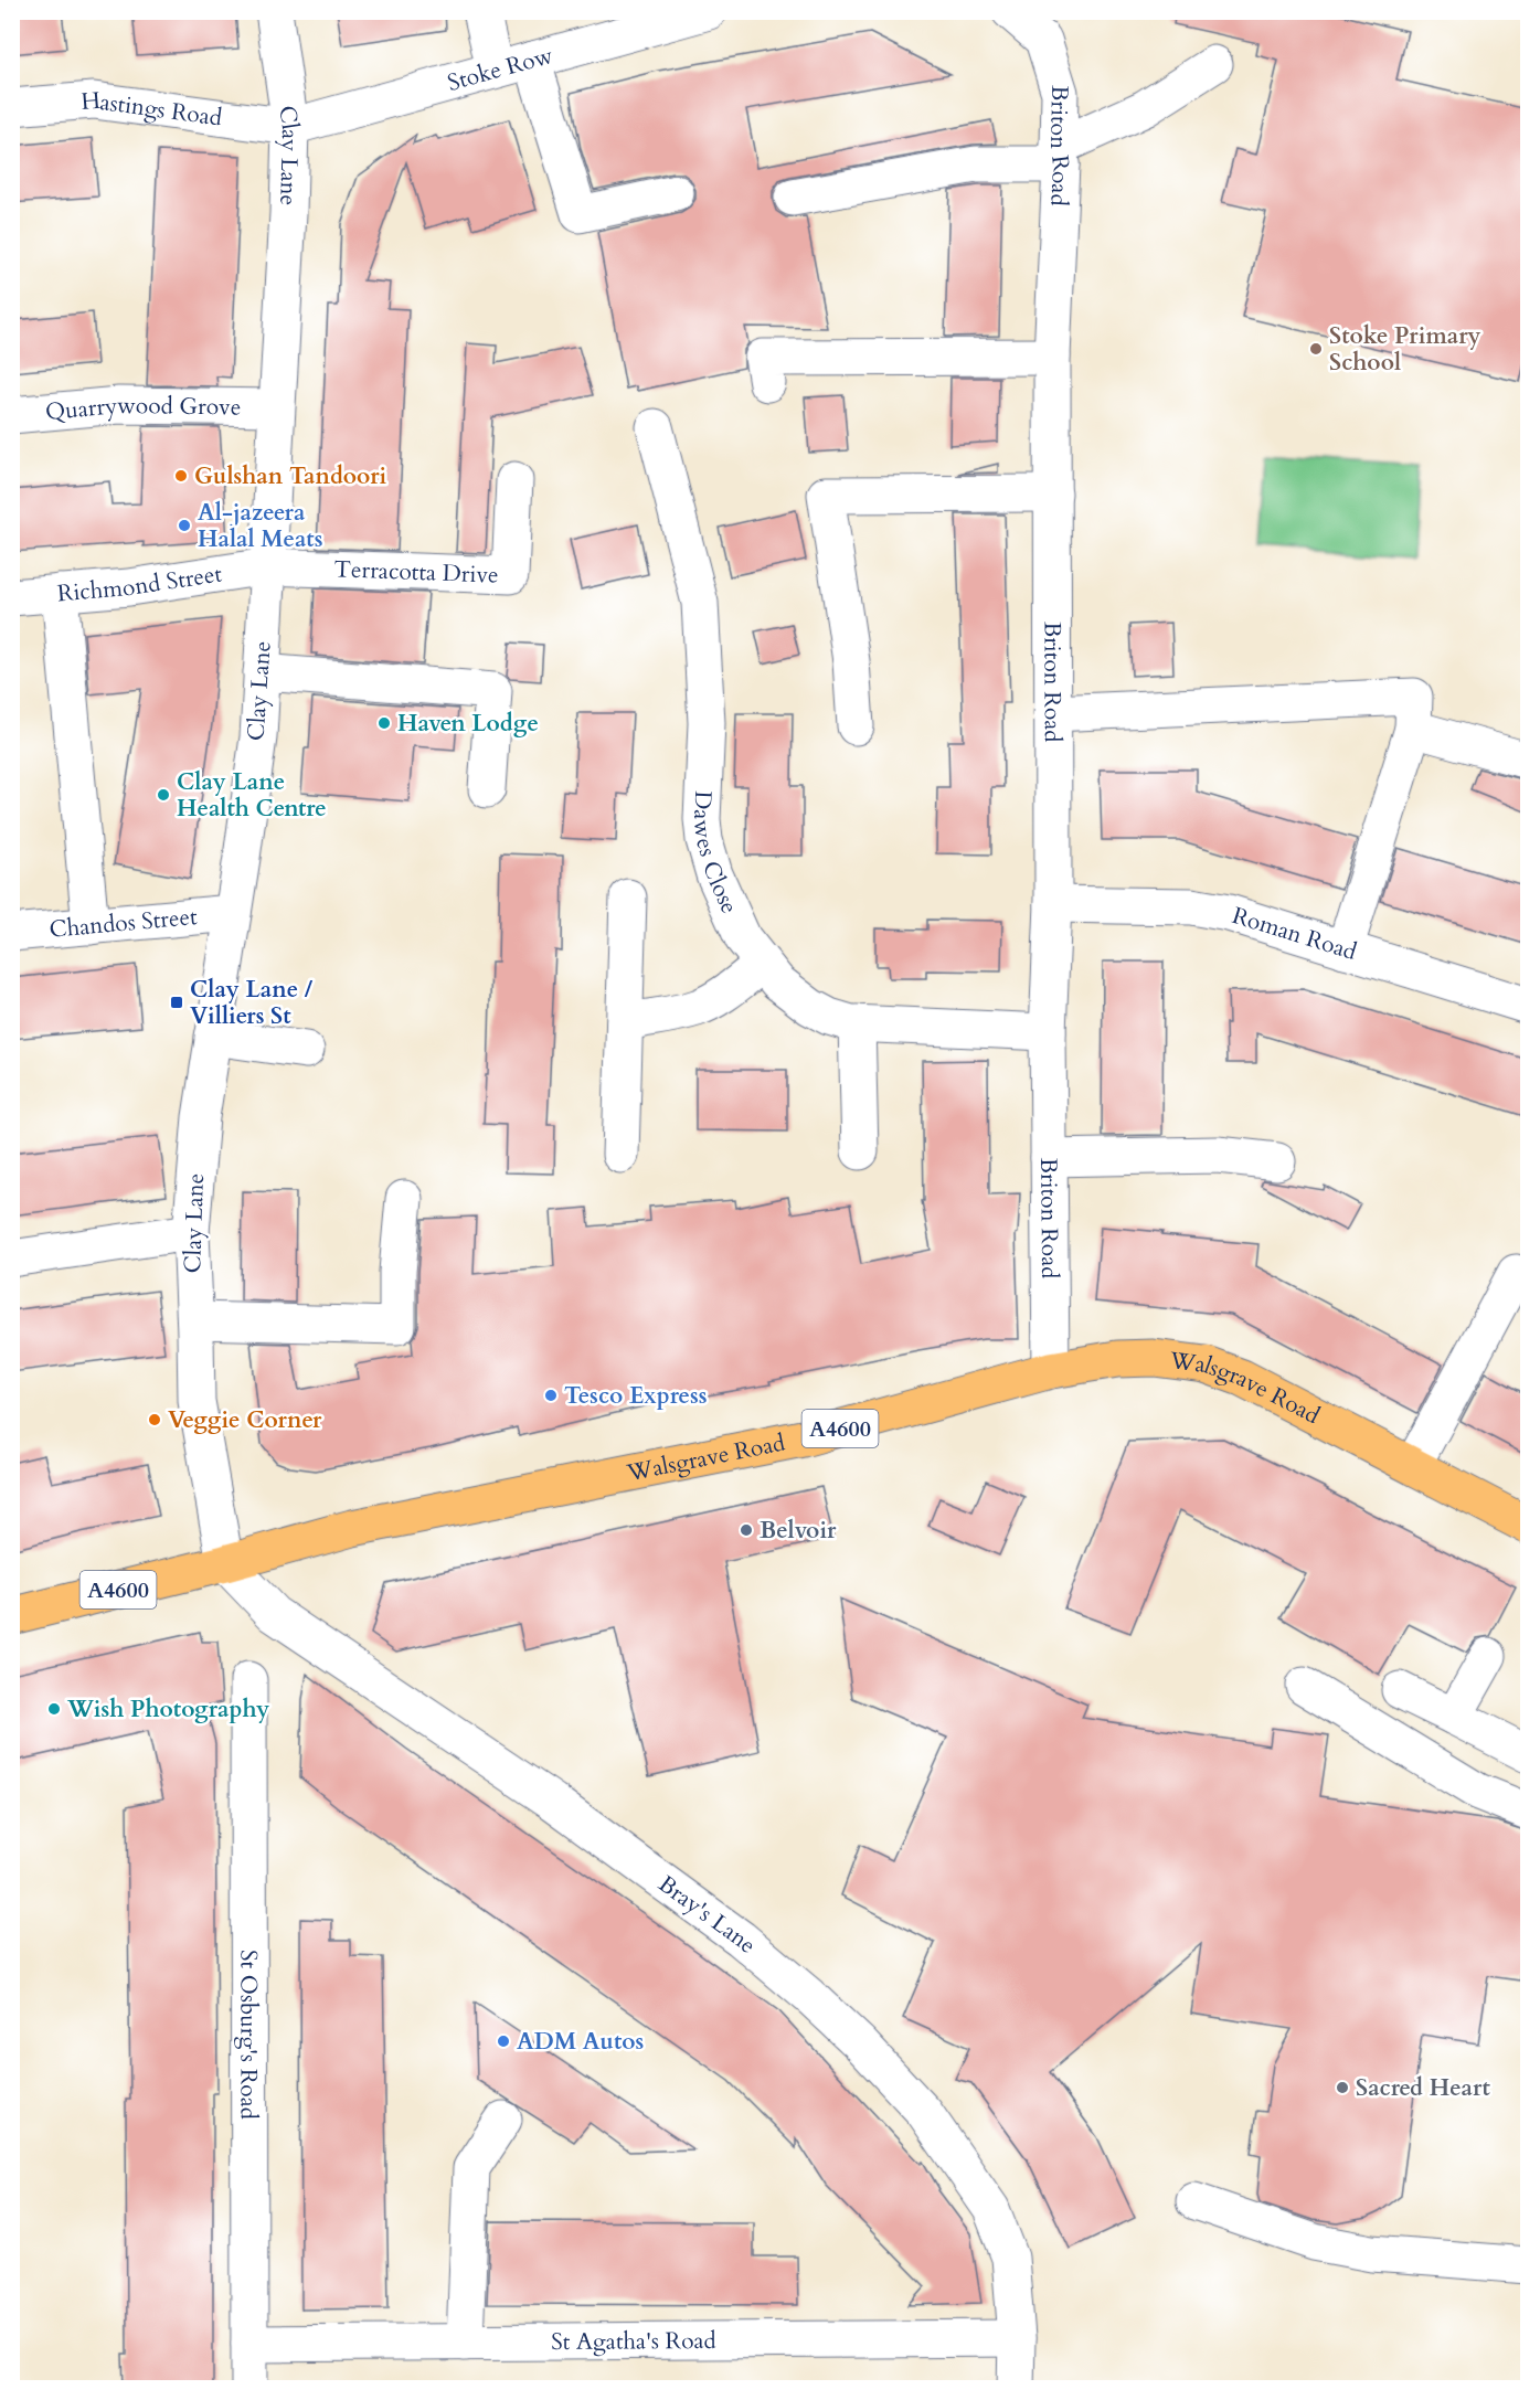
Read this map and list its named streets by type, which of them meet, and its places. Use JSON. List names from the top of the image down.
{
  "streets": {
    "highway": ["Walsgrave Road", "A4600"],
    "street": [
      "Stoke Row",
      "Hastings Road",
      "Briton Road",
      "Clay Lane",
      "Quarrywood Grove",
      "Terracotta Drive",
      "Richmond Street",
      "Dawes Close",
      "Chandos Street",
      "Roman Road",
      "Bray's Lane",
      "St Osburg's Road",
      "St Agatha's Road"
    ]
  },
  "crossings": [
    ["Stoke Row", "Hastings Road"],
    ["Stoke Row", "Clay Lane"],
    ["Hastings Road", "Clay Lane"],
    ["Briton Road", "Dawes Close"],
    ["Briton Road", "Roman Road"],
    ["Briton Road", "Walsgrave Road"],
    ["Clay Lane", "Quarrywood Grove"],
    ["Clay Lane", "Terracotta Drive"],
    ["Clay Lane", "Richmond Street"],
    ["Clay Lane", "Chandos Street"],
    ["Clay Lane", "Walsgrave Road"],
    ["Clay Lane", "Bray's Lane"],
    ["Terracotta Drive", "Richmond Street"],
    ["Walsgrave Road", "Bray's Lane"],
    ["Bray's Lane", "St Agatha's Road"],
    ["St Osburg's Road", "St Agatha's Road"]
  ],
  "places": {
    "other": [
      "Stoke Primary School",
      "Gulshan Tandoori",
      "Al-jazeera Halal Meats",
      "Haven Lodge",
      "Clay Lane Health Centre",
      "Tesco Express",
      "Veggie Corner",
      "Belvoir",
      "Wish Photography",
      "ADM Autos",
      "Sacred Heart"
    ],
    "transit": ["Clay Lane / Villiers St"]
  }
}
